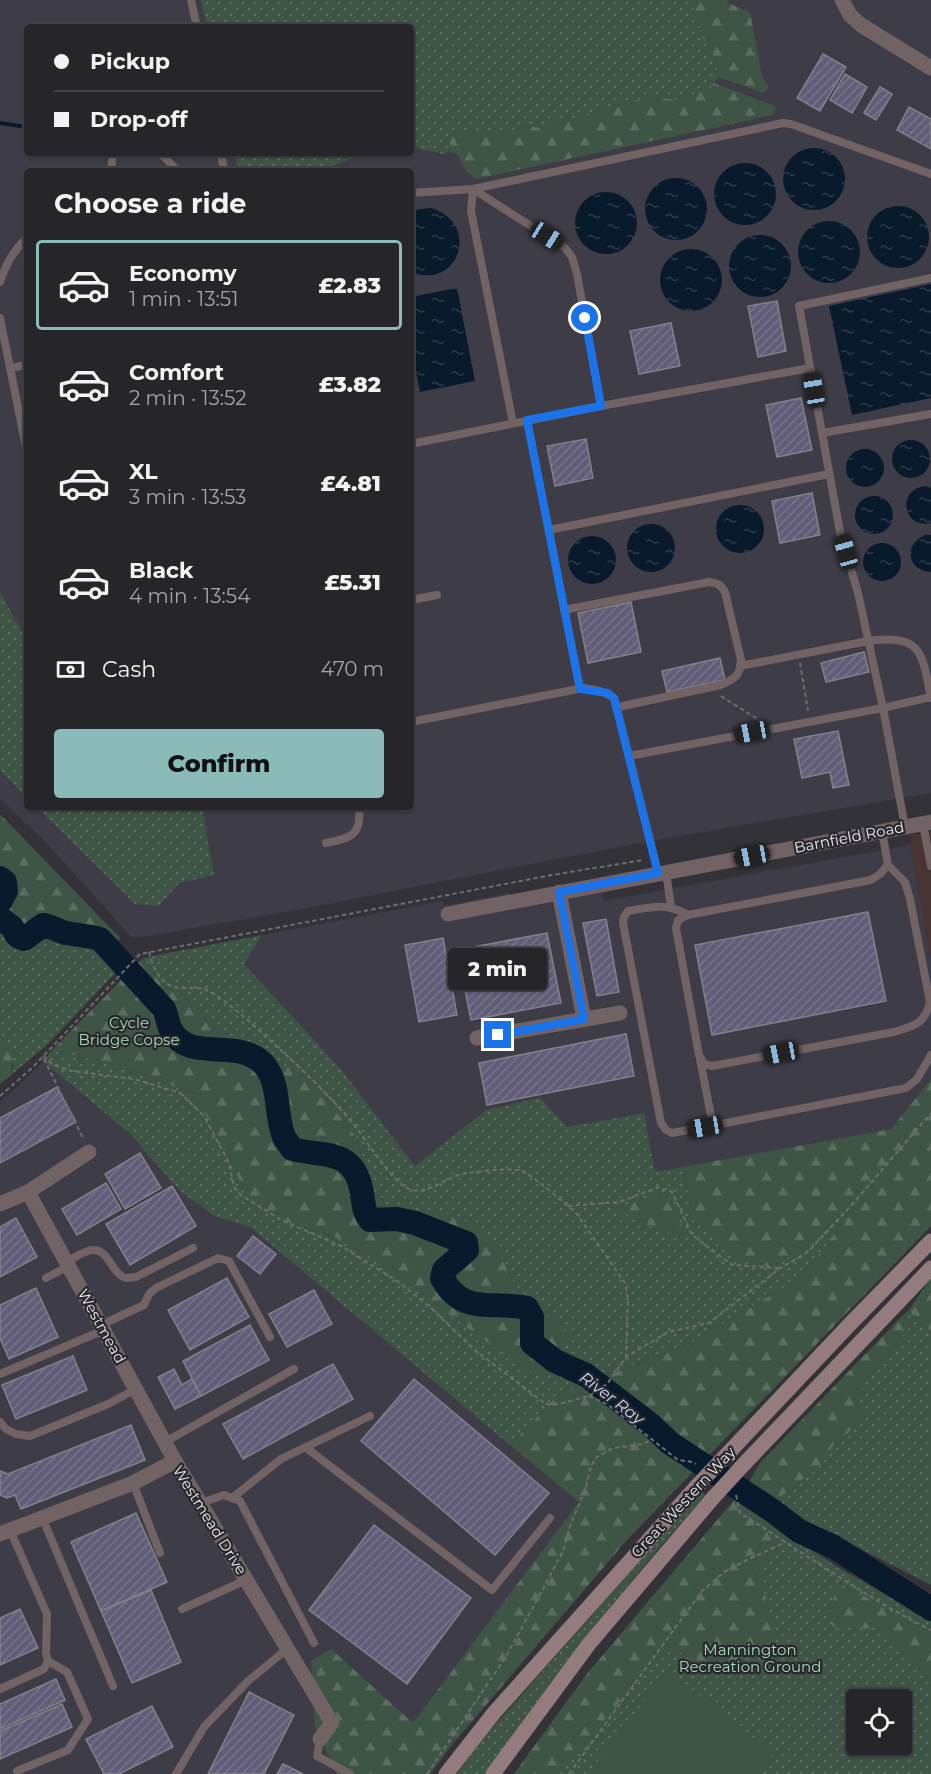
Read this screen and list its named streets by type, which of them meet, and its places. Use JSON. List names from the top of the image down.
{
  "streets": {
    "main road": ["Great Western Way"],
    "street": ["Barnfield Road", "Westmead", "Westmead Drive"]
  },
  "crossings": [
    ["Westmead", "Westmead Drive"]
  ],
  "water": ["River Ray"],
  "parks": ["Cycle Bridge Copse", "Mannington Recreation Ground"],
  "page": {
    "banner": ["Pickup", "Drop-off"],
    "heading": "Choose a ride",
    "list": [
      {
        "name": "Economy",
        "note": "1 min · 13:51",
        "value": "£2.83"
      },
      {
        "name": "Comfort",
        "note": "2 min · 13:52",
        "value": "£3.82"
      },
      {
        "name": "XL",
        "note": "3 min · 13:53",
        "value": "£4.81"
      },
      {
        "name": "Black",
        "note": "4 min · 13:54",
        "value": "£5.31"
      }
    ],
    "pay": ["Cash", "470 m"],
    "buttons": "Confirm",
    "bubble": "2 min"
  }
}
